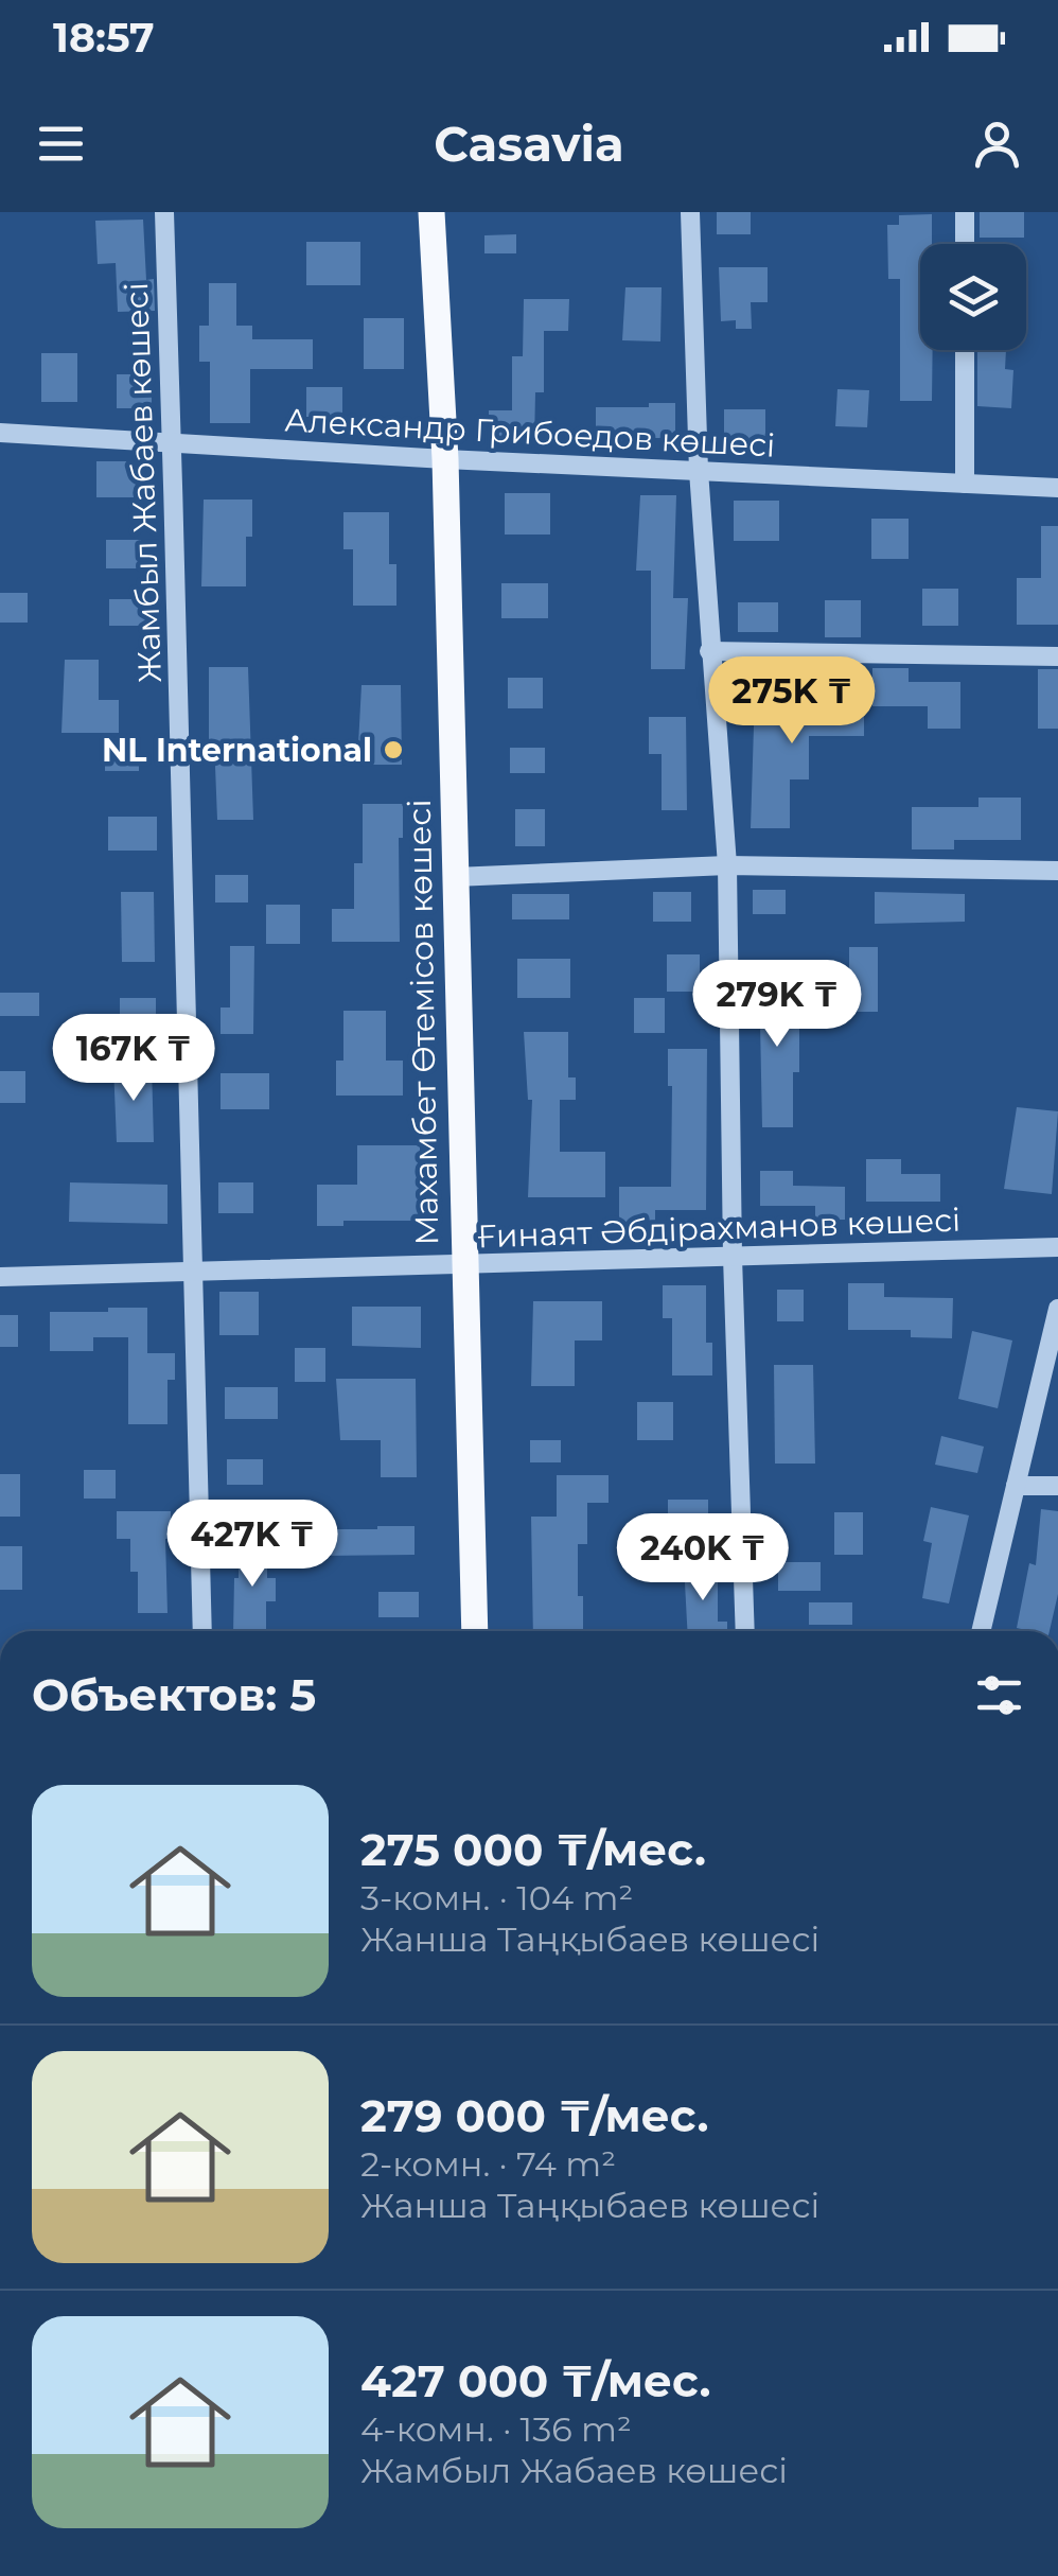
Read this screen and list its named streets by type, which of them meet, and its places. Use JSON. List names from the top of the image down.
{
  "streets": {
    "main road": ["Махамбет Өтемісов көшесі"],
    "street": ["Александр Грибоедов көшесі", "Жамбыл Жабаев көшесі", "Ғинаят Әбдірахманов көшесі"]
  },
  "crossings": [
    ["Александр Грибоедов көшесі", "Жамбыл Жабаев көшесі"],
    ["Александр Грибоедов көшесі", "Махамбет Өтемісов көшесі"],
    ["Жамбыл Жабаев көшесі", "Ғинаят Әбдірахманов көшесі"],
    ["Махамбет Өтемісов көшесі", "Ғинаят Әбдірахманов көшесі"]
  ],
  "places": ["NL International"],
  "page": {
    "status": "18:57",
    "header": "Casavia",
    "price": [
      "275K ₸",
      "279K ₸",
      "167K ₸",
      "427K ₸",
      "240K ₸"
    ],
    "heading": "Объектов: 5",
    "list": [
      {
        "name": "275 000 ₸/мес.",
        "note": "3-комн. · 104 m² · Жанша Таңқыбаев көшесі"
      },
      {
        "name": "279 000 ₸/мес.",
        "note": "2-комн. · 74 m² · Жанша Таңқыбаев көшесі"
      },
      {
        "name": "427 000 ₸/мес.",
        "note": "4-комн. · 136 m² · Жамбыл Жабаев көшесі"
      }
    ]
  }
}
